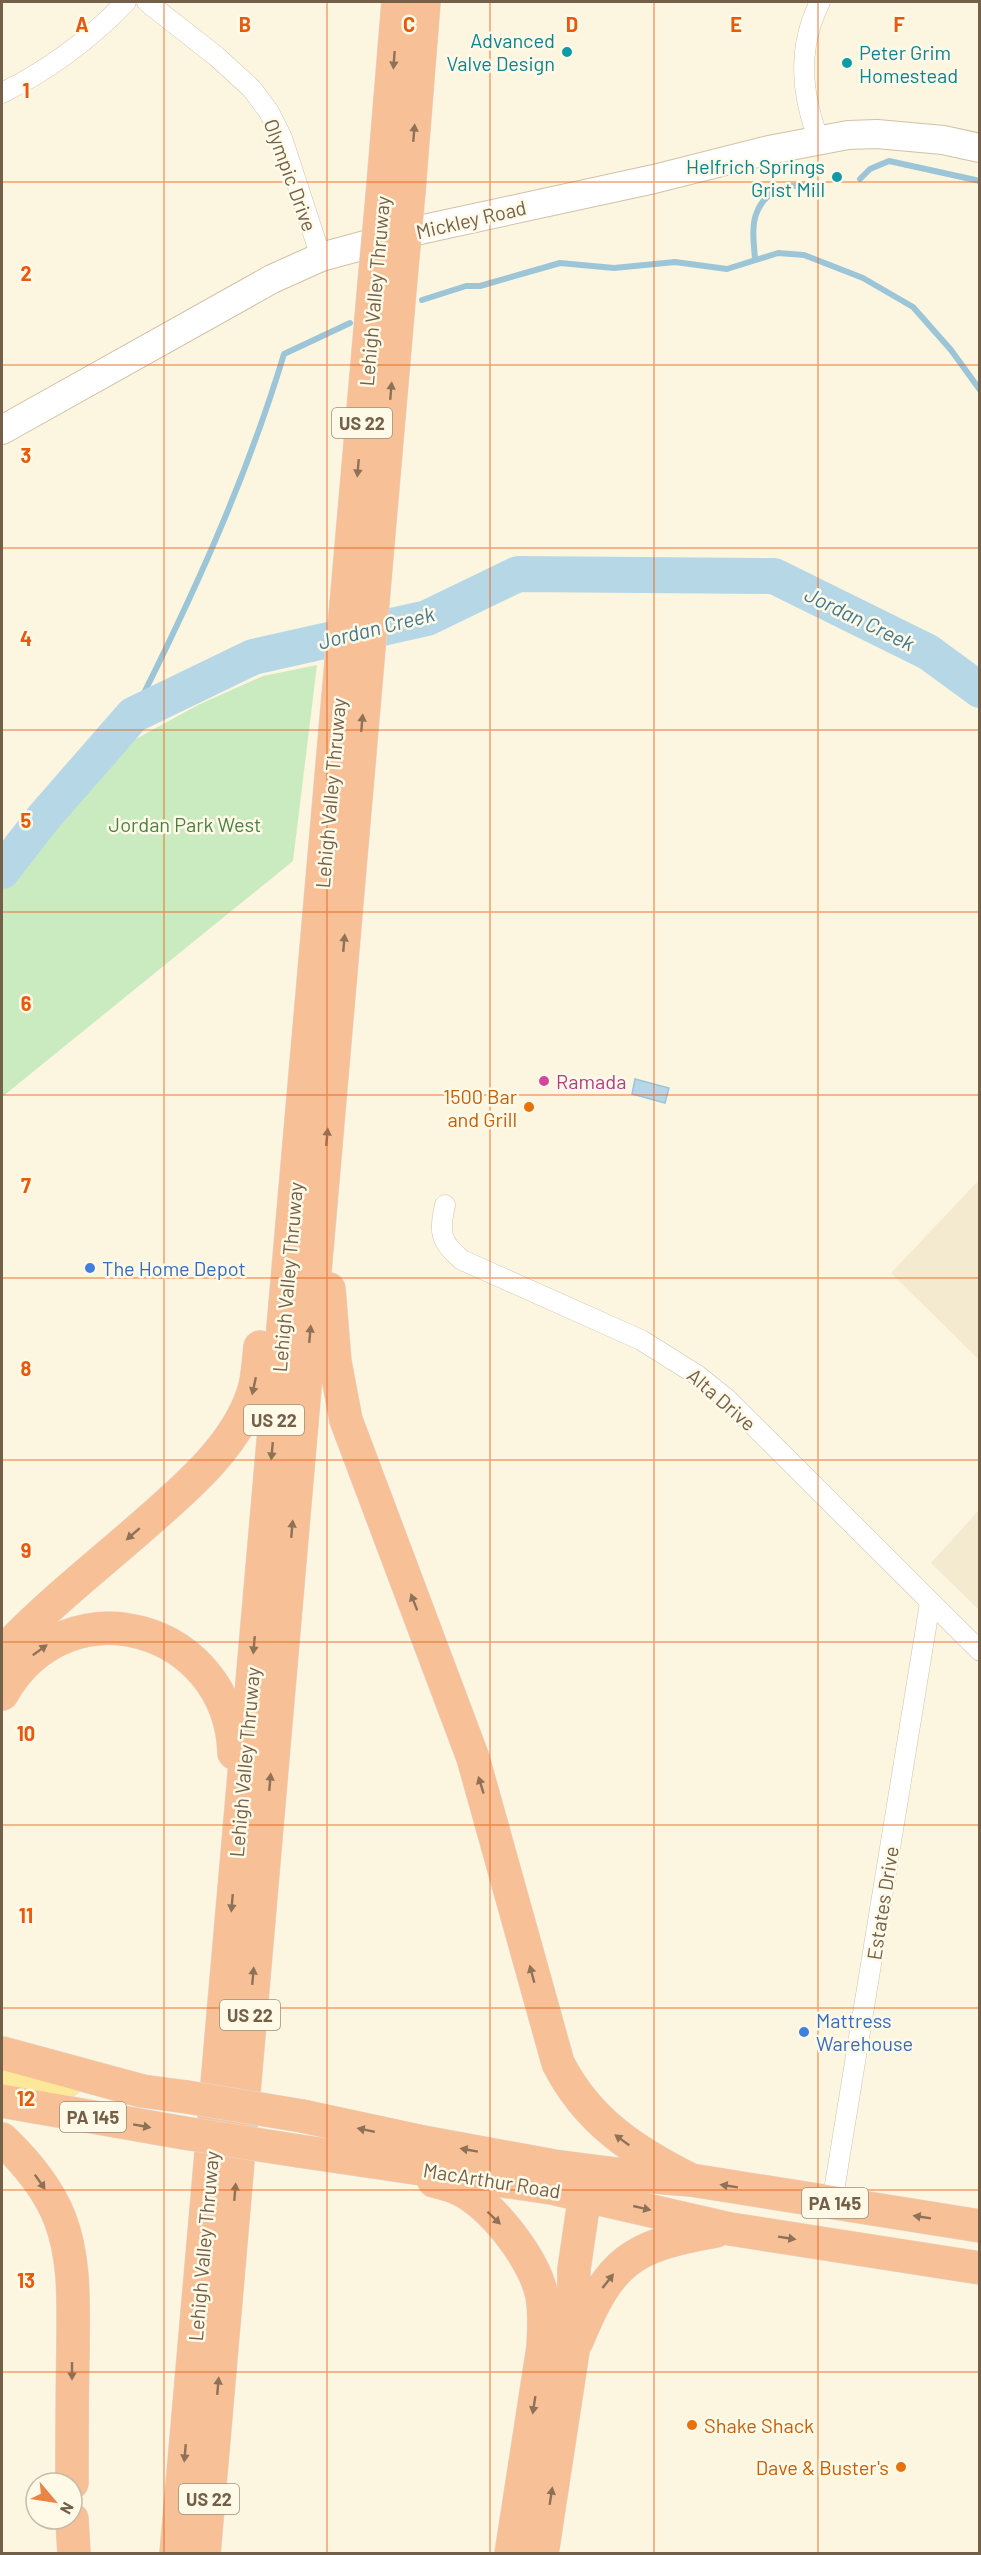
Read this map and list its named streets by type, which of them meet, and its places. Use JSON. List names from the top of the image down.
{
  "streets": {
    "highway": [
      "Lehigh Valley Thruway",
      "US 22",
      "PA 145",
      "MacArthur Road"
    ],
    "street": [
      "Olympic Drive",
      "Mickley Road",
      "Alta Drive",
      "Estates Drive"
    ]
  },
  "crossings": [
    ["Olympic Drive", "Mickley Road"],
    ["Alta Drive", "Estates Drive"],
    ["Estates Drive", "MacArthur Road"]
  ],
  "water": ["Jordan Creek"],
  "parks": ["Jordan Park West"],
  "places": [
    "Advanced Valve Design",
    "Peter Grim Homestead",
    "Helfrich Springs Grist Mill",
    "Ramada",
    "1500 Bar and Grill",
    "The Home Depot",
    "Mattress Warehouse",
    "Shake Shack",
    "Dave & Buster's"
  ],
  "north": "bottom right",
  "grid": {
    "columns": [
      "A",
      "B",
      "C",
      "D",
      "E",
      "F"
    ],
    "rows": [
      "1",
      "2",
      "3",
      "4",
      "5",
      "6",
      "7",
      "8",
      "9",
      "10",
      "11",
      "12",
      "13"
    ]
  }
}
